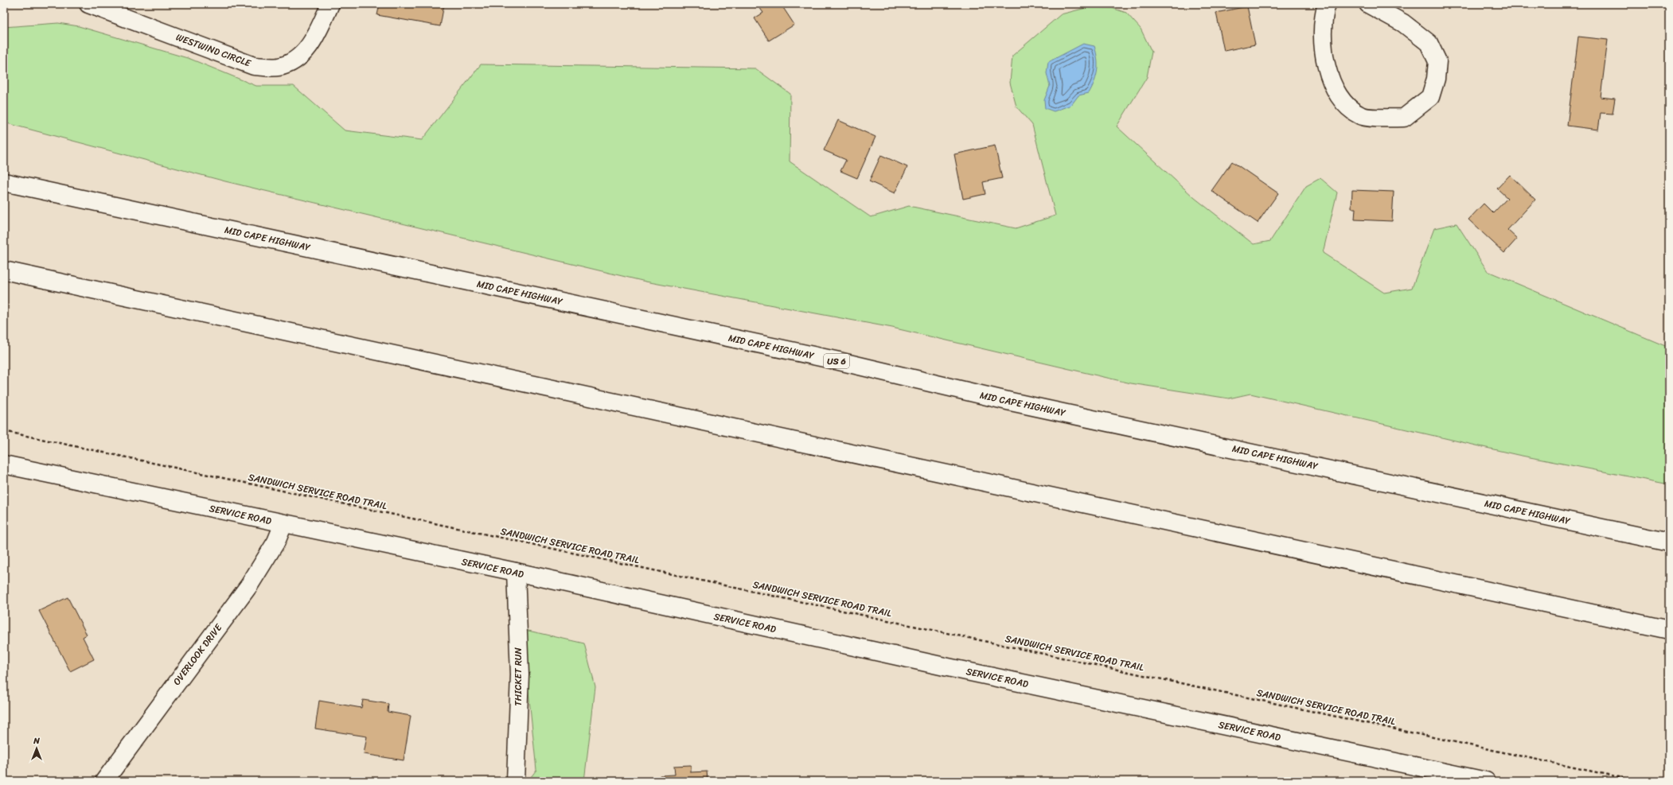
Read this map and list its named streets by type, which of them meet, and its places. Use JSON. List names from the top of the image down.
{
  "streets": {
    "main road": [
      "WESTWIND CIRCLE",
      "MID CAPE HIGHWAY",
      "US 6",
      "SERVICE ROAD",
      "OVERLOOK DRIVE",
      "THICKET RUN"
    ],
    "path": ["SANDWICH SERVICE ROAD TRAIL"]
  },
  "crossings": [
    ["SERVICE ROAD", "OVERLOOK DRIVE"],
    ["SERVICE ROAD", "THICKET RUN"]
  ],
  "north": "top"
}
